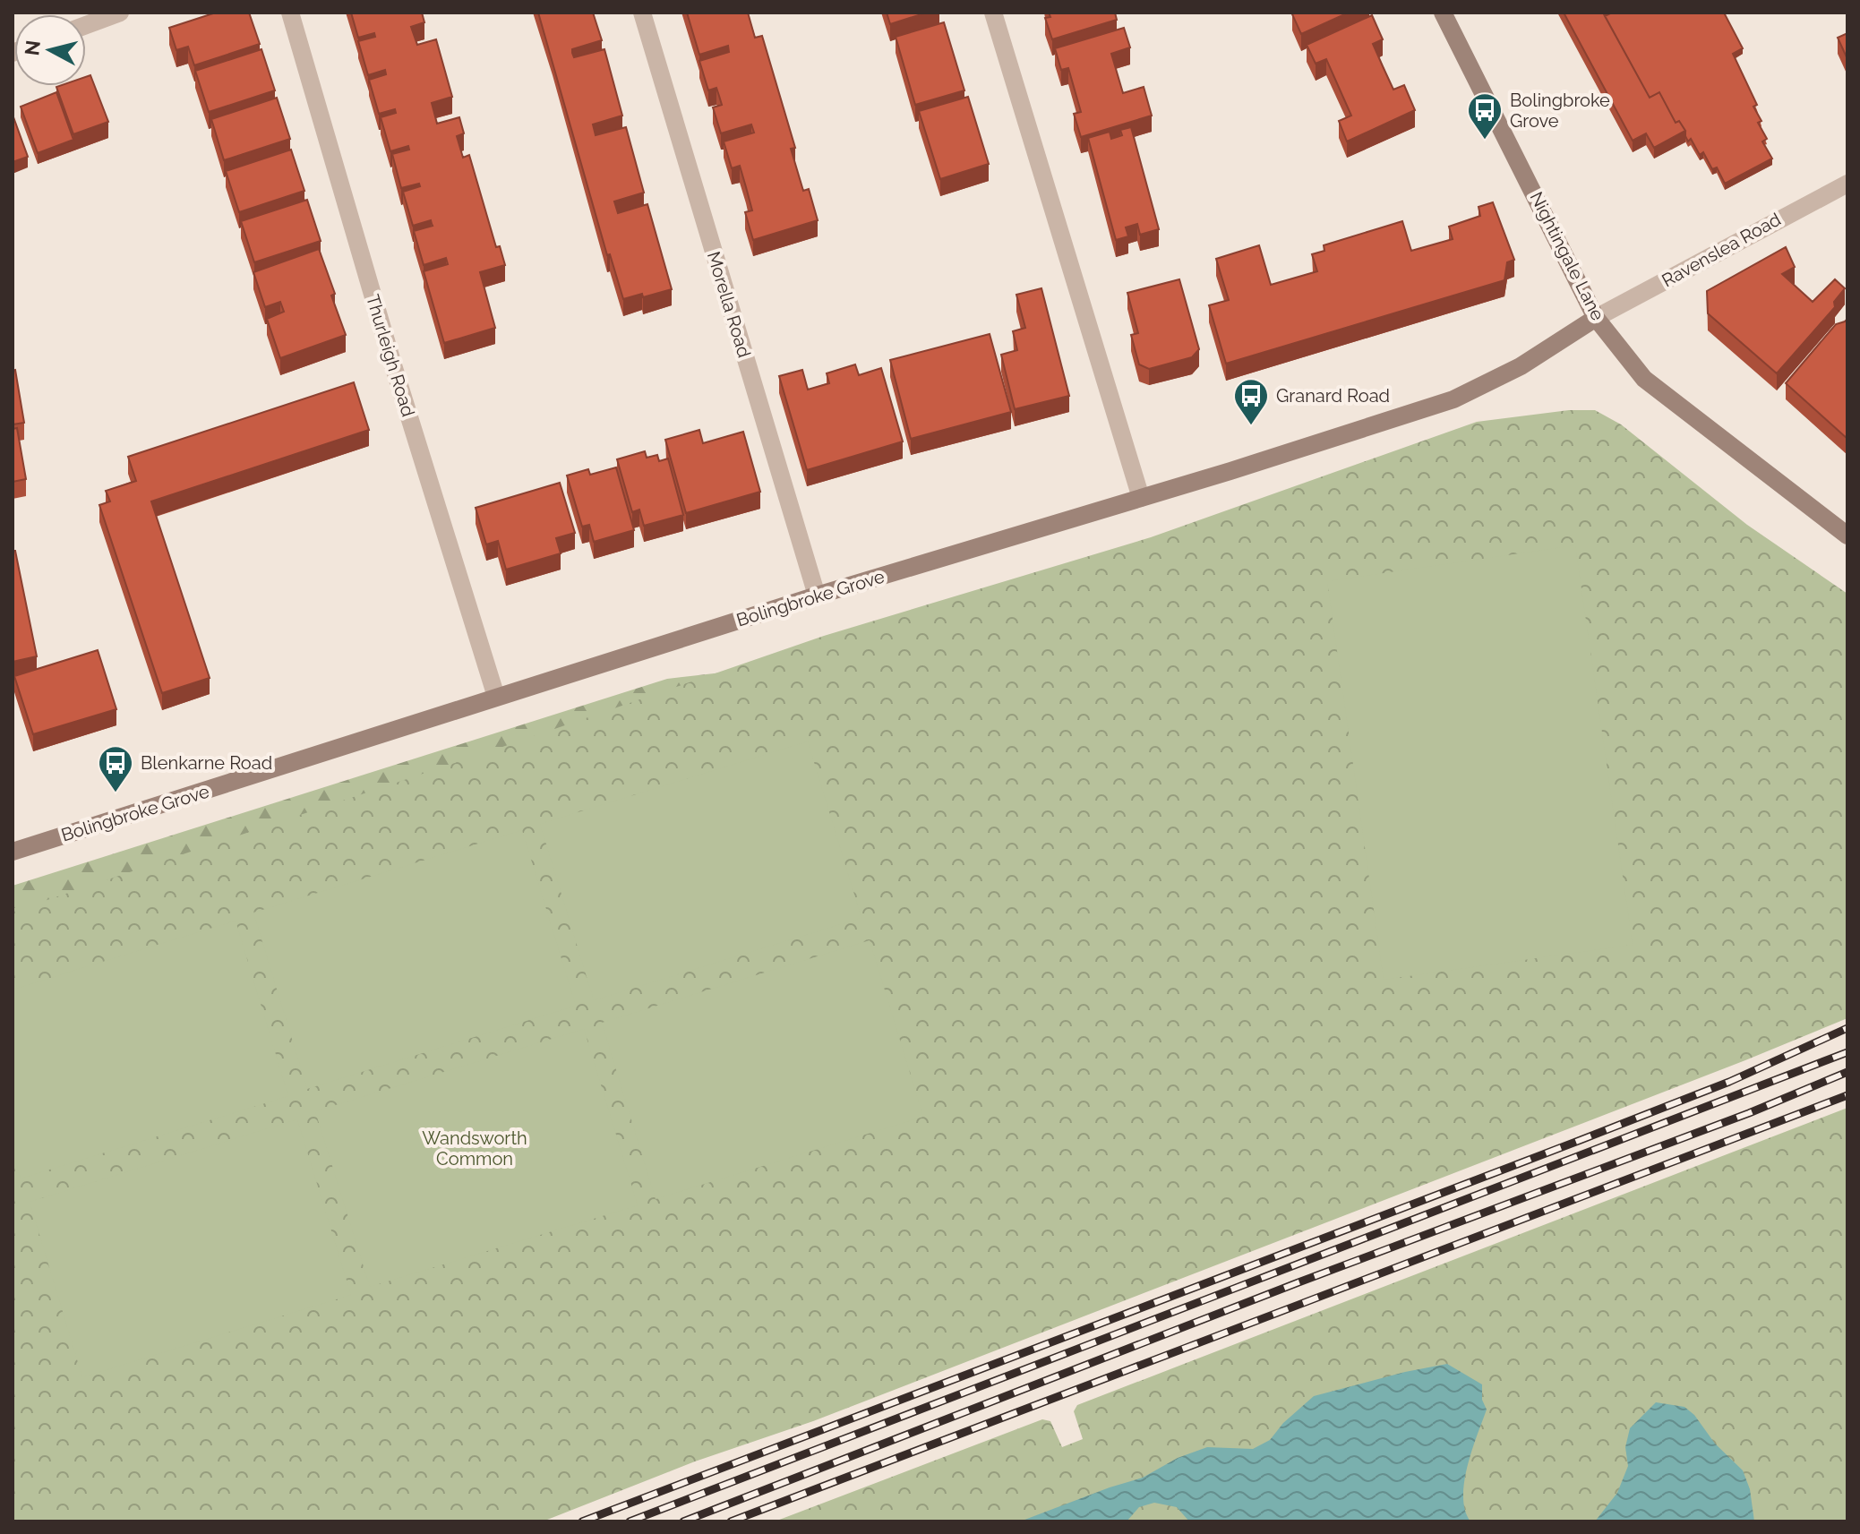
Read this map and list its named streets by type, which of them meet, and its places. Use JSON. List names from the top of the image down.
{
  "streets": {
    "main road": ["Nightingale Lane", "Bolingbroke Grove"],
    "street": ["Ravenslea Road", "Morella Road", "Thurleigh Road"]
  },
  "crossings": [
    ["Ravenslea Road", "Nightingale Lane"],
    ["Ravenslea Road", "Bolingbroke Grove"],
    ["Nightingale Lane", "Bolingbroke Grove"],
    ["Morella Road", "Bolingbroke Grove"],
    ["Thurleigh Road", "Bolingbroke Grove"]
  ],
  "parks": ["Wandsworth Common"],
  "places": {
    "bus stop": ["Bolingbroke Grove", "Granard Road", "Blenkarne Road"]
  },
  "north": "left"
}
